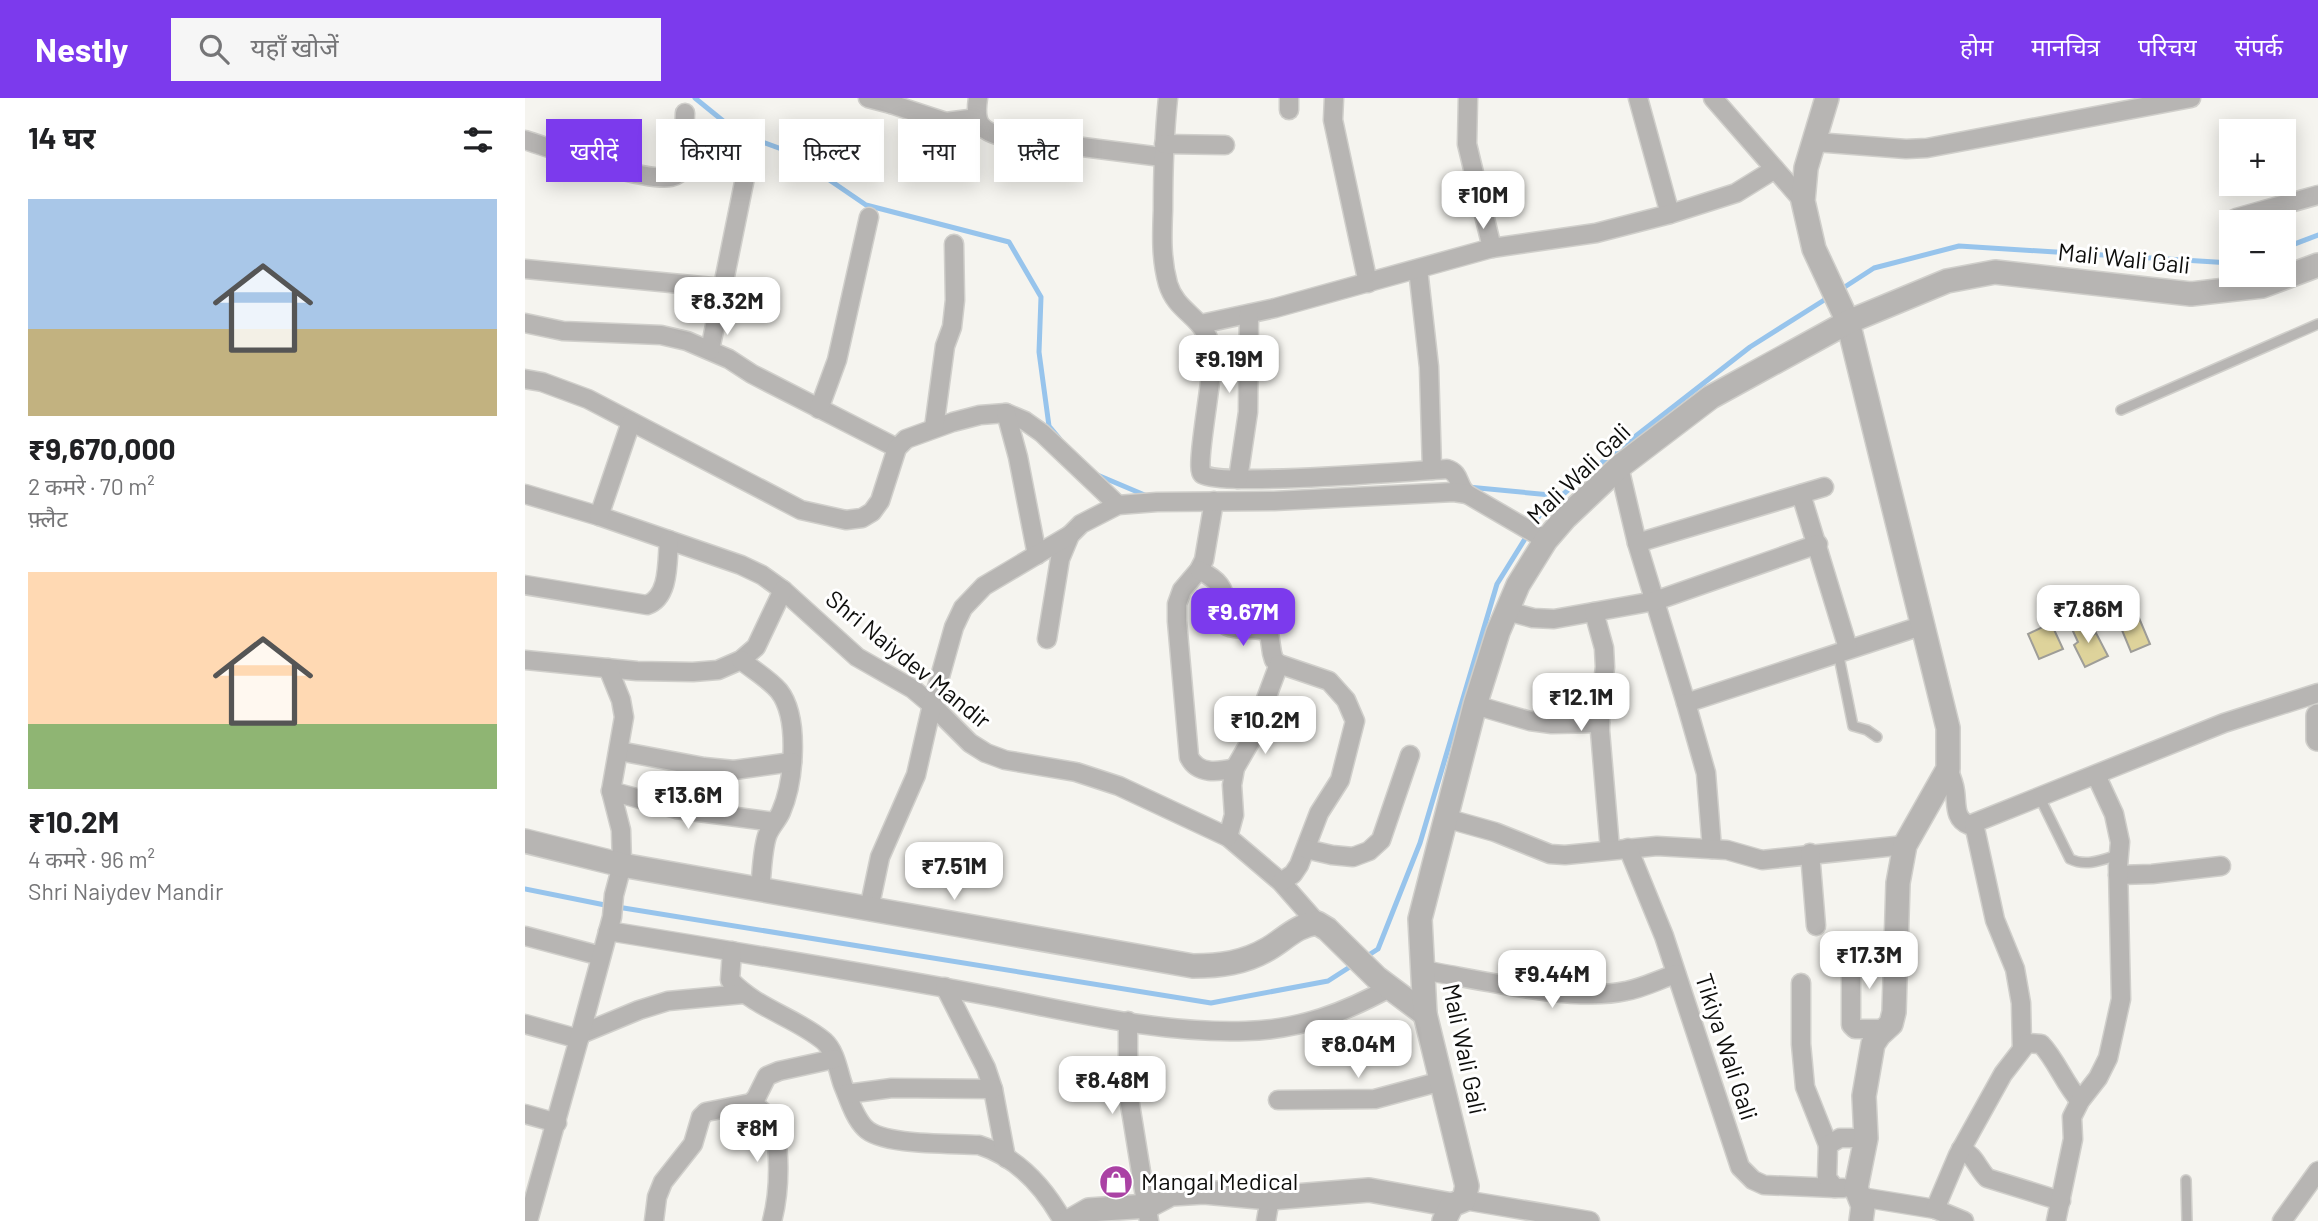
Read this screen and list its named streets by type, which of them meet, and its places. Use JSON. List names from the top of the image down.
{
  "streets": {
    "street": ["Mali Wali Gali", "Shri Naiydev Mandir", "Tikiya Wali Gali"]
  },
  "places": {
    "shop": ["Mangal Medical"]
  },
  "page": {
    "header": "Nestly",
    "search": "यहाँ खोजें",
    "nav": [
      "होम",
      "मानचित्र",
      "परिचय",
      "संपर्क"
    ],
    "heading": "14 घर",
    "map_buttons": ["+", "−"],
    "chip": [
      "खरीदें",
      "किराया",
      "फ़िल्टर",
      "नया",
      "फ़्लैट"
    ],
    "price": [
      "₹10M",
      "₹8.32M",
      "₹9.19M",
      "₹7.86M",
      "₹9.67M",
      "₹12.1M",
      "₹10.2M",
      "₹13.6M",
      "₹7.51M",
      "₹17.3M",
      "₹9.44M",
      "₹8.04M",
      "₹8.48M",
      "₹8M"
    ],
    "list": [
      {
        "name": "₹9,670,000",
        "note": "2 कमरे · 70 m² · फ़्लैट"
      },
      {
        "name": "₹10.2M",
        "note": "4 कमरे · 96 m² · Shri Naiydev Mandir"
      }
    ]
  }
}
